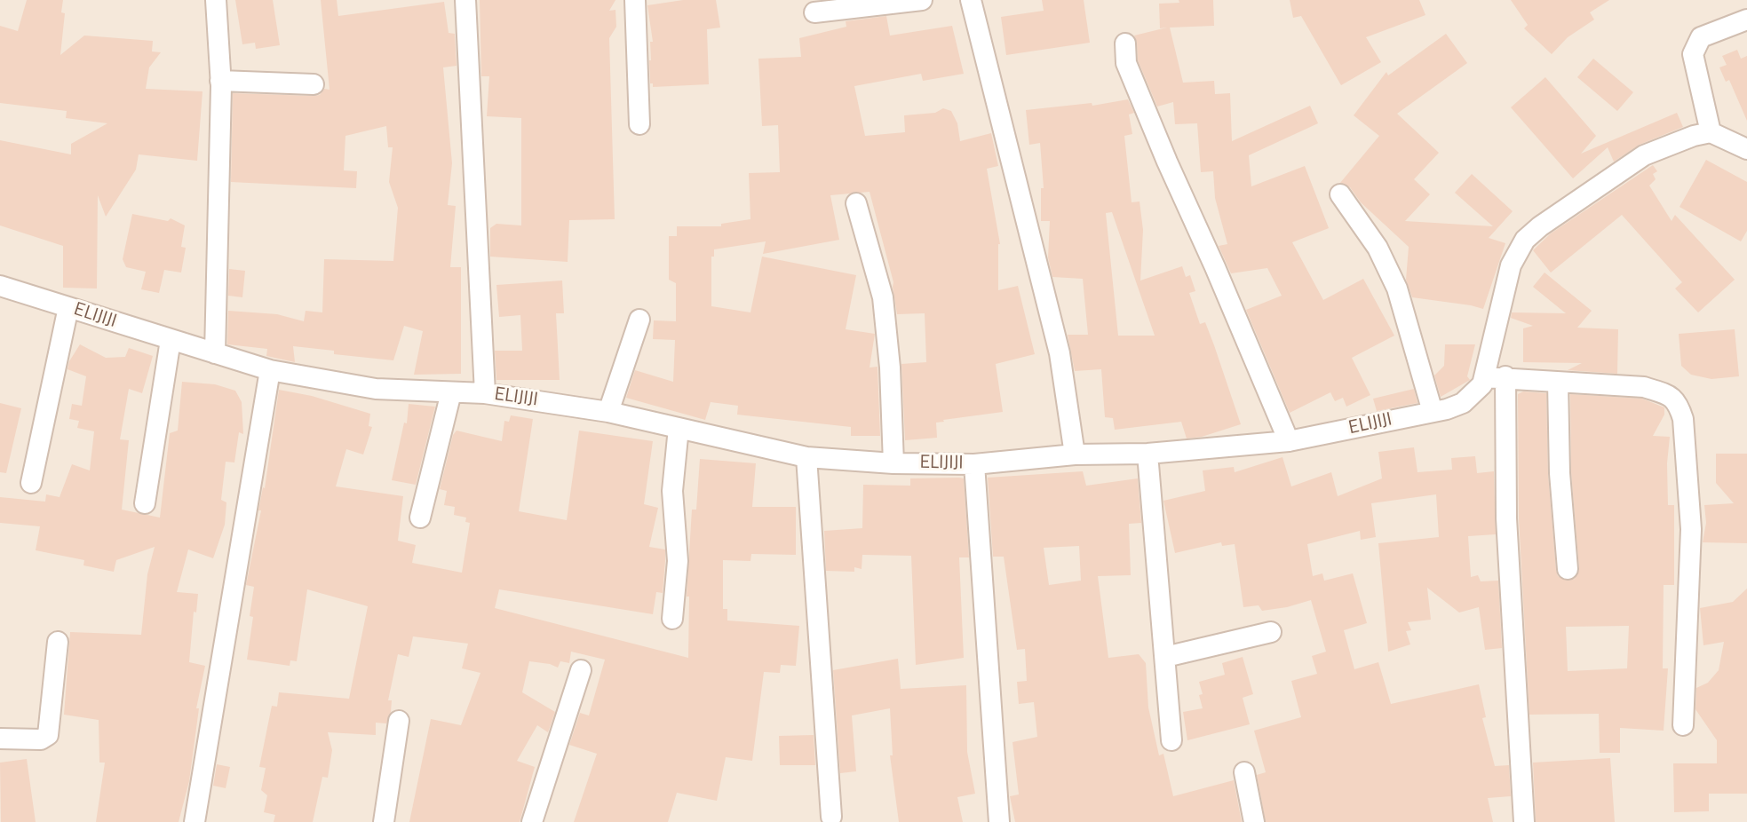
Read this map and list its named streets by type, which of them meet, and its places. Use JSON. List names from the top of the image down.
{
  "streets": {
    "street": ["ELIJIJI"]
  }
}
